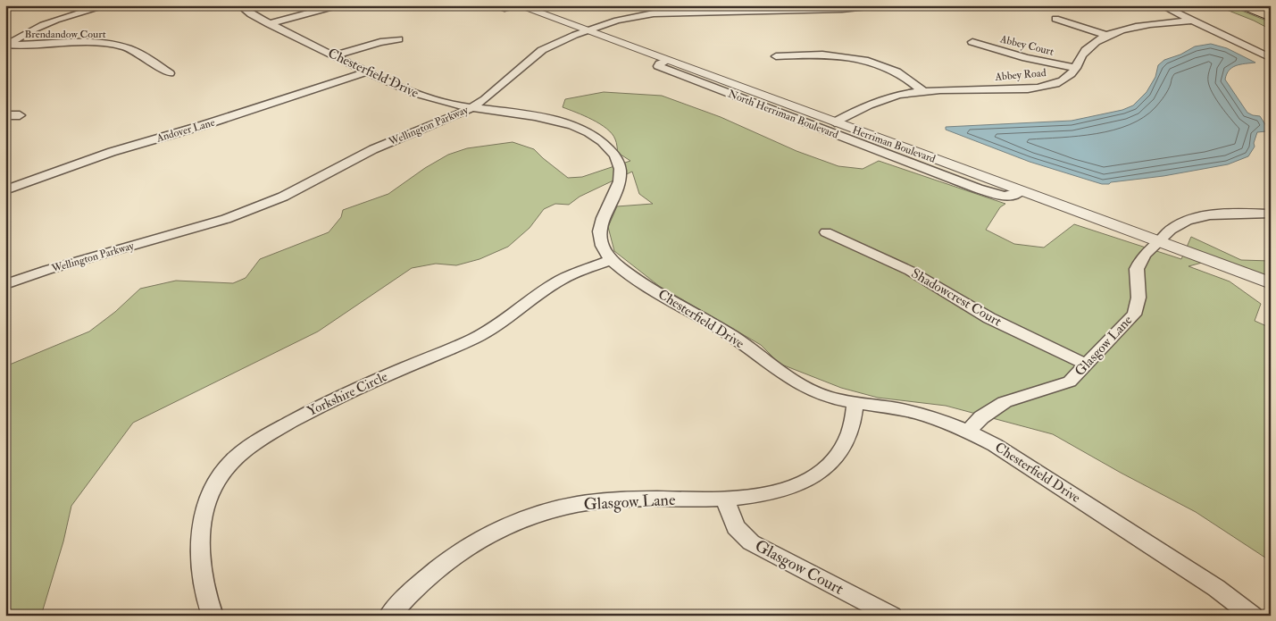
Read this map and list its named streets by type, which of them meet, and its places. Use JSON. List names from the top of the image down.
{
  "streets": {
    "street": [
      "Brendandow Court",
      "Abbey Court",
      "Chesterfield Drive",
      "Abbey Road",
      "North Herriman Boulevard",
      "Wellington Parkway",
      "Andover Lane",
      "Herriman Boulevard",
      "Shadowcrest Court",
      "Glasgow Lane",
      "Yorkshire Circle",
      "Glasgow Court"
    ]
  },
  "crossings": [
    ["Abbey Court", "Abbey Road"],
    ["Chesterfield Drive", "Wellington Parkway"],
    ["Chesterfield Drive", "Andover Lane"],
    ["Chesterfield Drive", "Glasgow Lane"],
    ["Chesterfield Drive", "Yorkshire Circle"],
    ["Abbey Road", "Herriman Boulevard"],
    ["North Herriman Boulevard", "Herriman Boulevard"],
    ["Wellington Parkway", "Herriman Boulevard"],
    ["Herriman Boulevard", "Glasgow Lane"],
    ["Shadowcrest Court", "Glasgow Lane"],
    ["Glasgow Lane", "Glasgow Court"]
  ]
}
